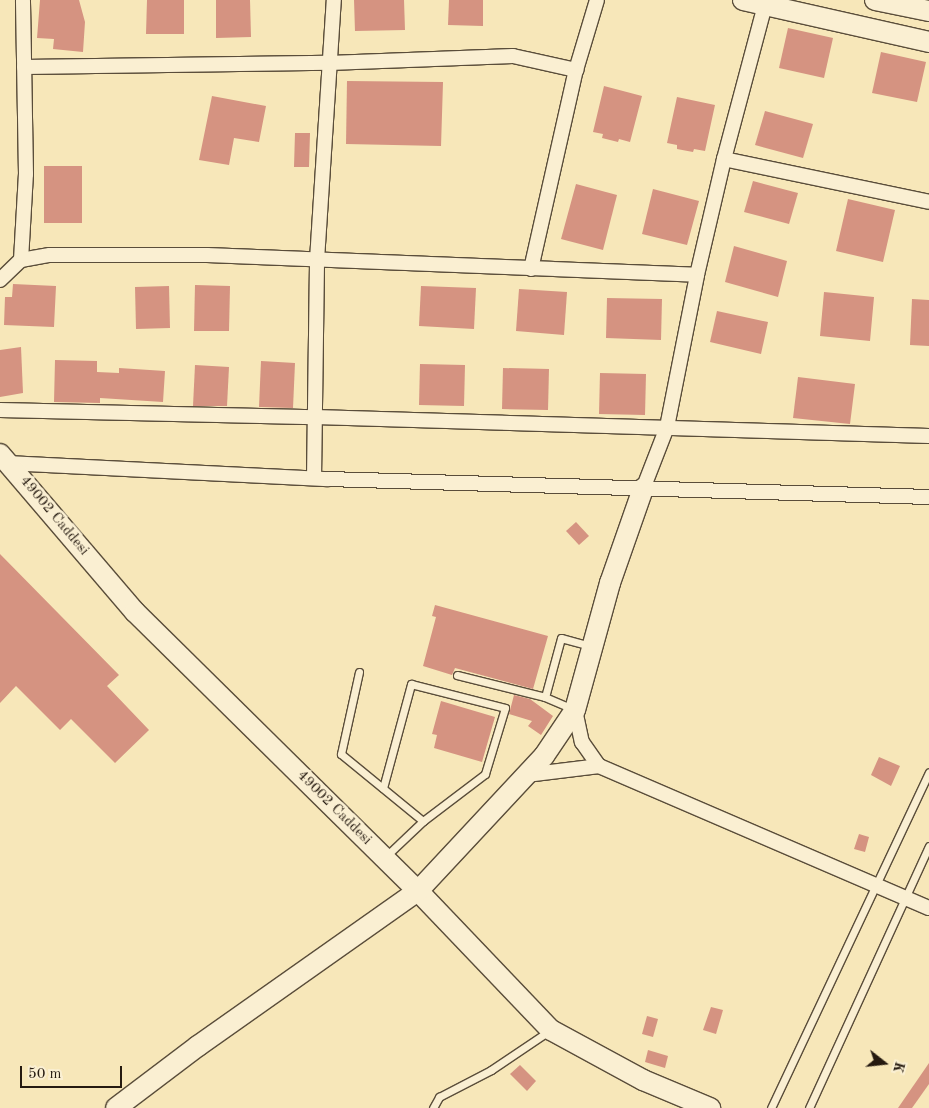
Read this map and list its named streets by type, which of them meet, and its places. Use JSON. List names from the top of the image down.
{
  "streets": {
    "street": ["49002 Caddesi"]
  },
  "scale_bar": "50 m",
  "north": "right"
}
